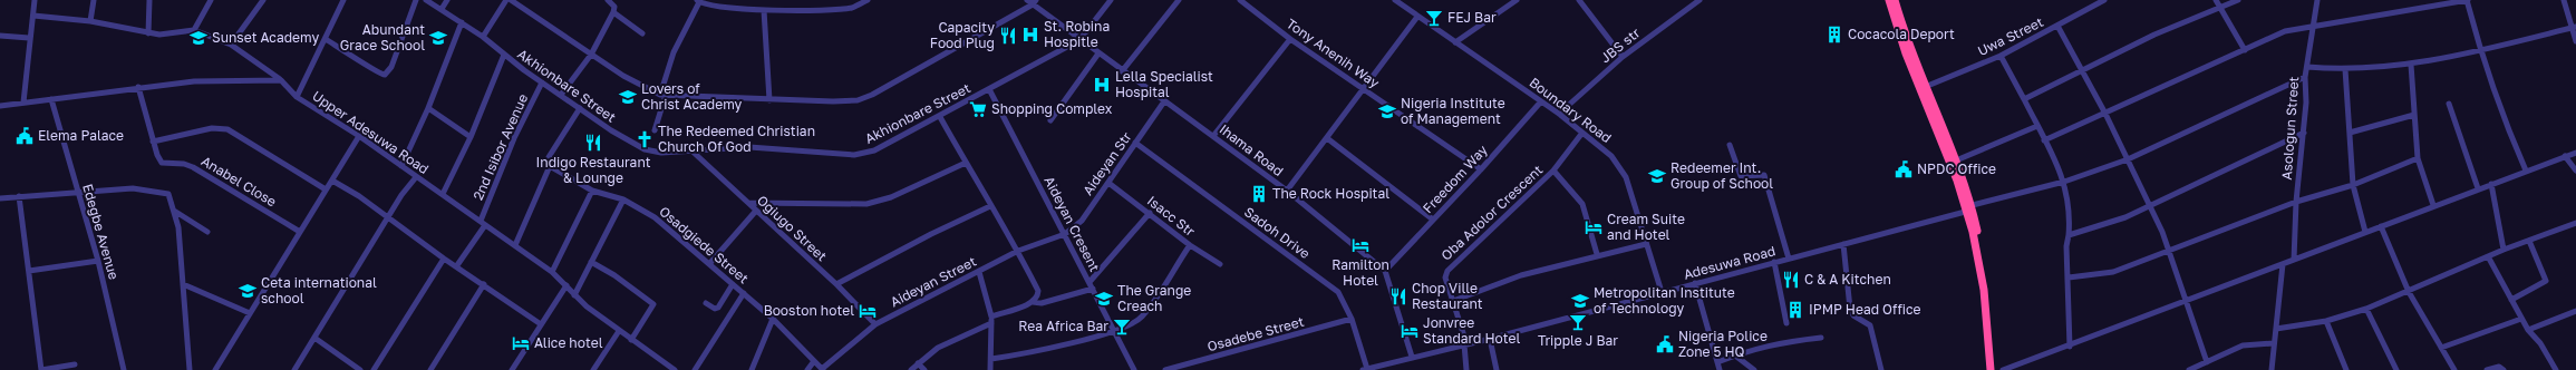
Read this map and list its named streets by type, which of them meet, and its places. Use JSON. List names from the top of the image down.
{
  "streets": {
    "street": [
      "Uwa Street",
      "JBS str",
      "Tony Anenih Way",
      "Akhionbare Street",
      "Boundary Road",
      "Asologun Street",
      "Upper Adesuwa Road",
      "2nd Isibor Avenue",
      "Ihama Road",
      "Aideyan Str",
      "Freedom Way",
      "Anabel Close",
      "Oba Adolor Crescent",
      "Isacc Str",
      "Aideyan Cresent",
      "Ogiugo Street",
      "Edegbe Avenue",
      "Sadoh Drive",
      "Osadgiede Street",
      "Adesuwa Road",
      "Aideyan Street",
      "Osadebe Street"
    ]
  },
  "crossings": [
    ["JBS str", "Boundary Road"],
    ["Tony Anenih Way", "Freedom Way"],
    ["Akhionbare Street", "2nd Isibor Avenue"],
    ["Akhionbare Street", "Ihama Road"],
    ["Akhionbare Street", "Aideyan Cresent"],
    ["Akhionbare Street", "Ogiugo Street"],
    ["Boundary Road", "Freedom Way"],
    ["Boundary Road", "Oba Adolor Crescent"],
    ["Boundary Road", "Adesuwa Road"],
    ["Asologun Street", "Adesuwa Road"],
    ["Upper Adesuwa Road", "2nd Isibor Avenue"],
    ["Ihama Road", "Aideyan Str"],
    ["Ihama Road", "Freedom Way"],
    ["Aideyan Str", "Isacc Str"],
    ["Aideyan Str", "Aideyan Cresent"],
    ["Aideyan Str", "Sadoh Drive"],
    ["Aideyan Str", "Aideyan Street"],
    ["Oba Adolor Crescent", "Adesuwa Road"],
    ["Aideyan Cresent", "Aideyan Street"],
    ["Ogiugo Street", "Aideyan Street"],
    ["Sadoh Drive", "Adesuwa Road"],
    ["Sadoh Drive", "Osadebe Street"],
    ["Osadgiede Street", "Aideyan Street"]
  ],
  "places": {
    "bar": ["FEJ Bar", "Tripple J Bar", "Rea Africa Bar"],
    "hospital": ["St. Robina Hospitle", "Lella Specialist Hospital"],
    "building": ["Cocacola Deport", "The Rock Hospital", "IPMP Head Office"],
    "restaurant": [
      "Capacity Food Plug",
      "Indigo Restaurant & Lounge",
      "C & A Kitchen",
      "Chop Ville Restaurant"
    ],
    "school or university": [
      "Sunset Academy",
      "Abundant Grace School",
      "Lovers of Christ Academy",
      "Nigeria Institute of Management",
      "Redeemer Int. Group of School",
      "Ceta international school",
      "The Grange Creach",
      "Metropolitan Institute of Technology"
    ],
    "supermarket": ["Shopping Complex"],
    "public building": ["Elema Palace", "NPDC Office", "Nigeria Police Zone 5 HQ"],
    "church": ["The Redeemed Christian Church Of God"],
    "hotel": [
      "Cream Suite and Hotel",
      "Ramilton Hotel",
      "Booston hotel",
      "Jonvree Standard Hotel",
      "Alice hotel"
    ]
  }
}
